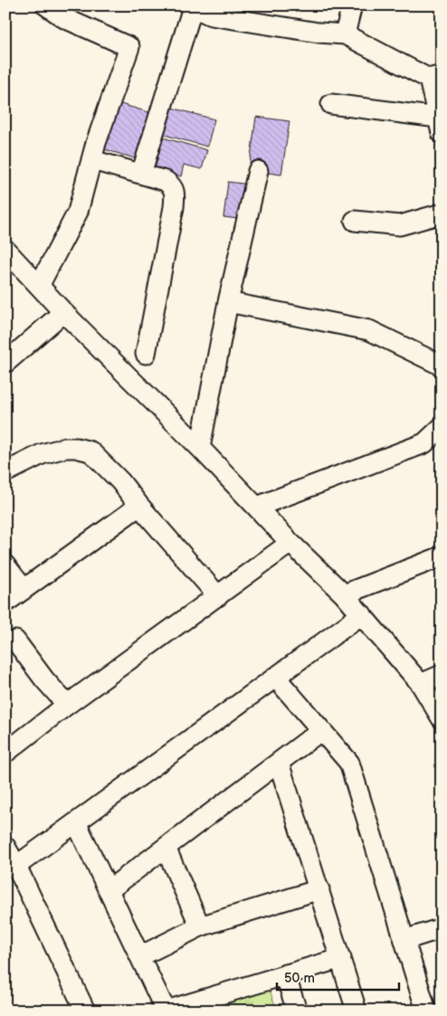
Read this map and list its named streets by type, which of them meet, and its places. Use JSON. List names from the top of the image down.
{
  "scale_bar": "50 m"
}
